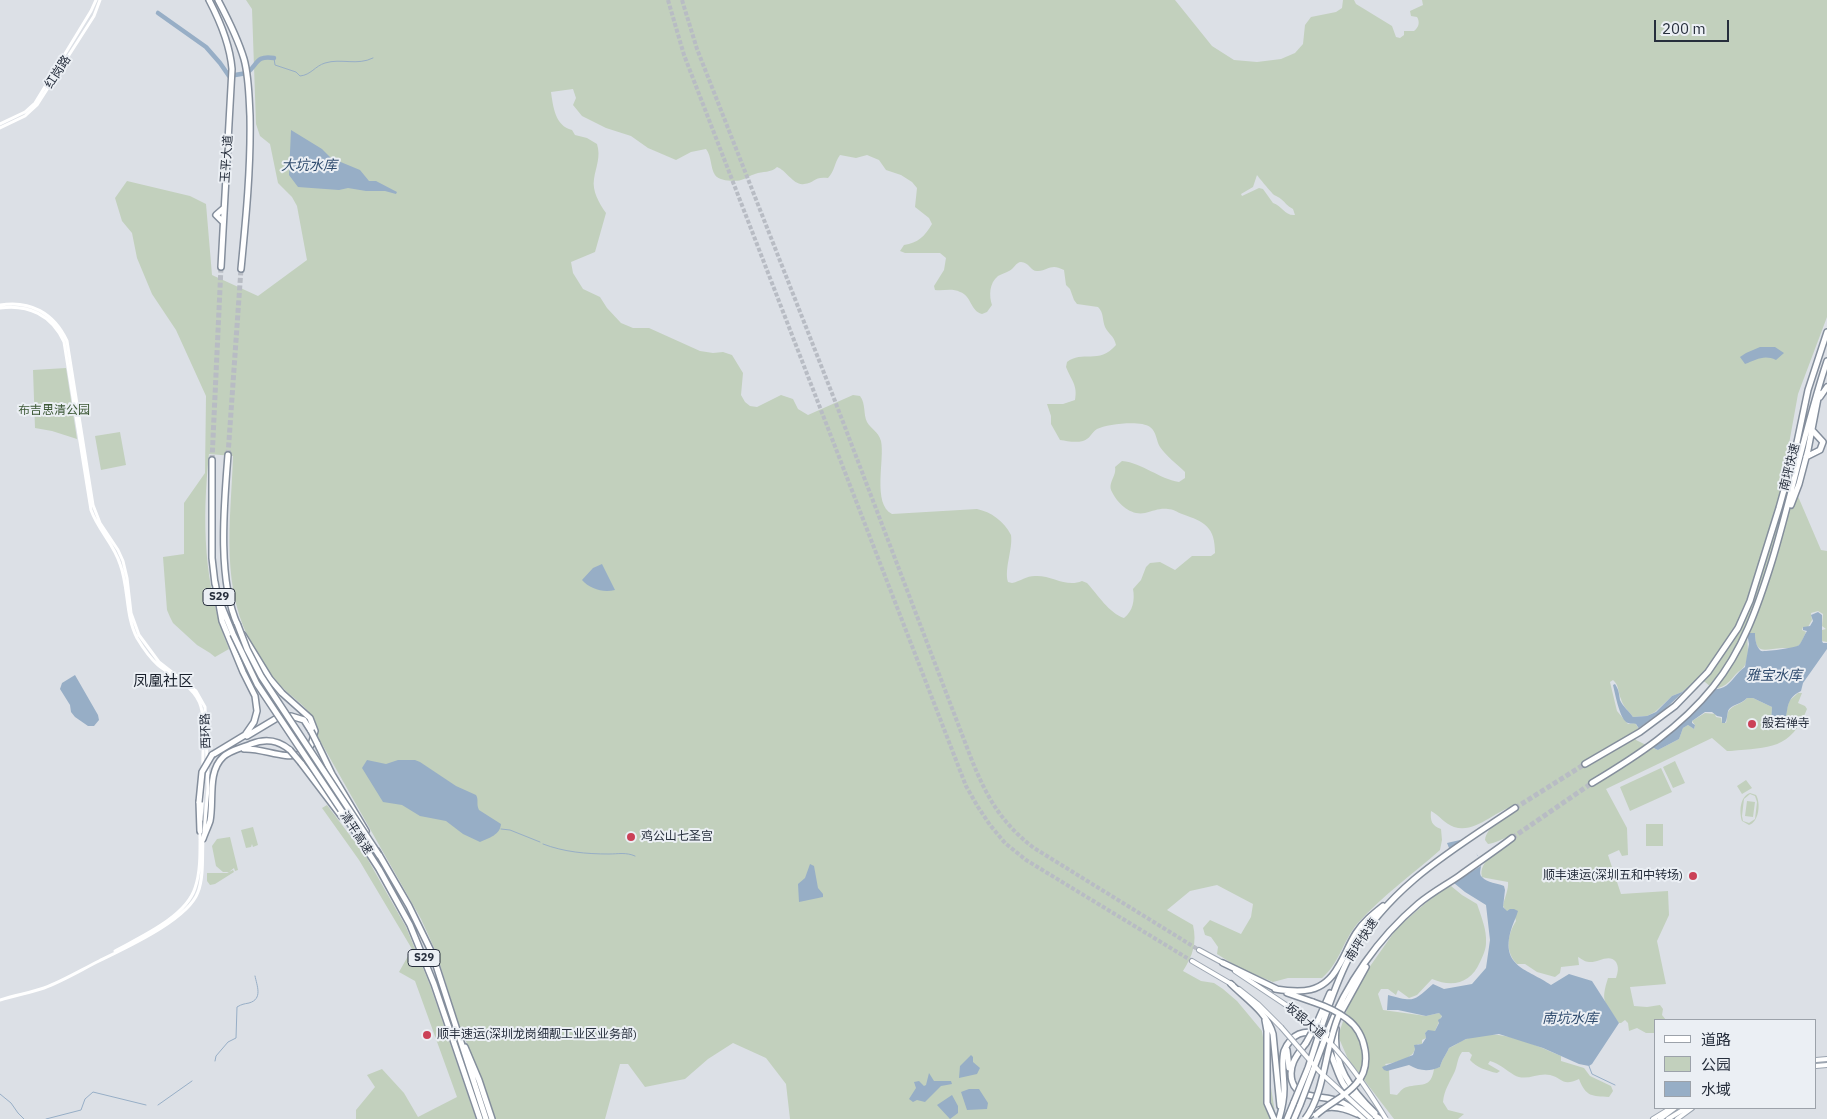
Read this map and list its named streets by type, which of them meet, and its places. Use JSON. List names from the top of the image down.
{
  "streets": {
    "highway": [
      "玉平大道",
      "南坪快速",
      "S29",
      "清平高速"
    ],
    "main road": ["红岗路", "西环路", "坂银大道"]
  },
  "districts": ["凤凰社区"],
  "water": ["大坑水库", "雅宝水库", "南坑水库"],
  "parks": ["布吉思清公园"],
  "places": [
    "般若禅寺",
    "鸡公山七圣宫",
    "顺丰速运(深圳五和中转场)",
    "顺丰速运(深圳龙岗细靓工业区业务部)"
  ],
  "legend": ["道路", "公园", "水域"],
  "scale_bar": "200 m"
}
